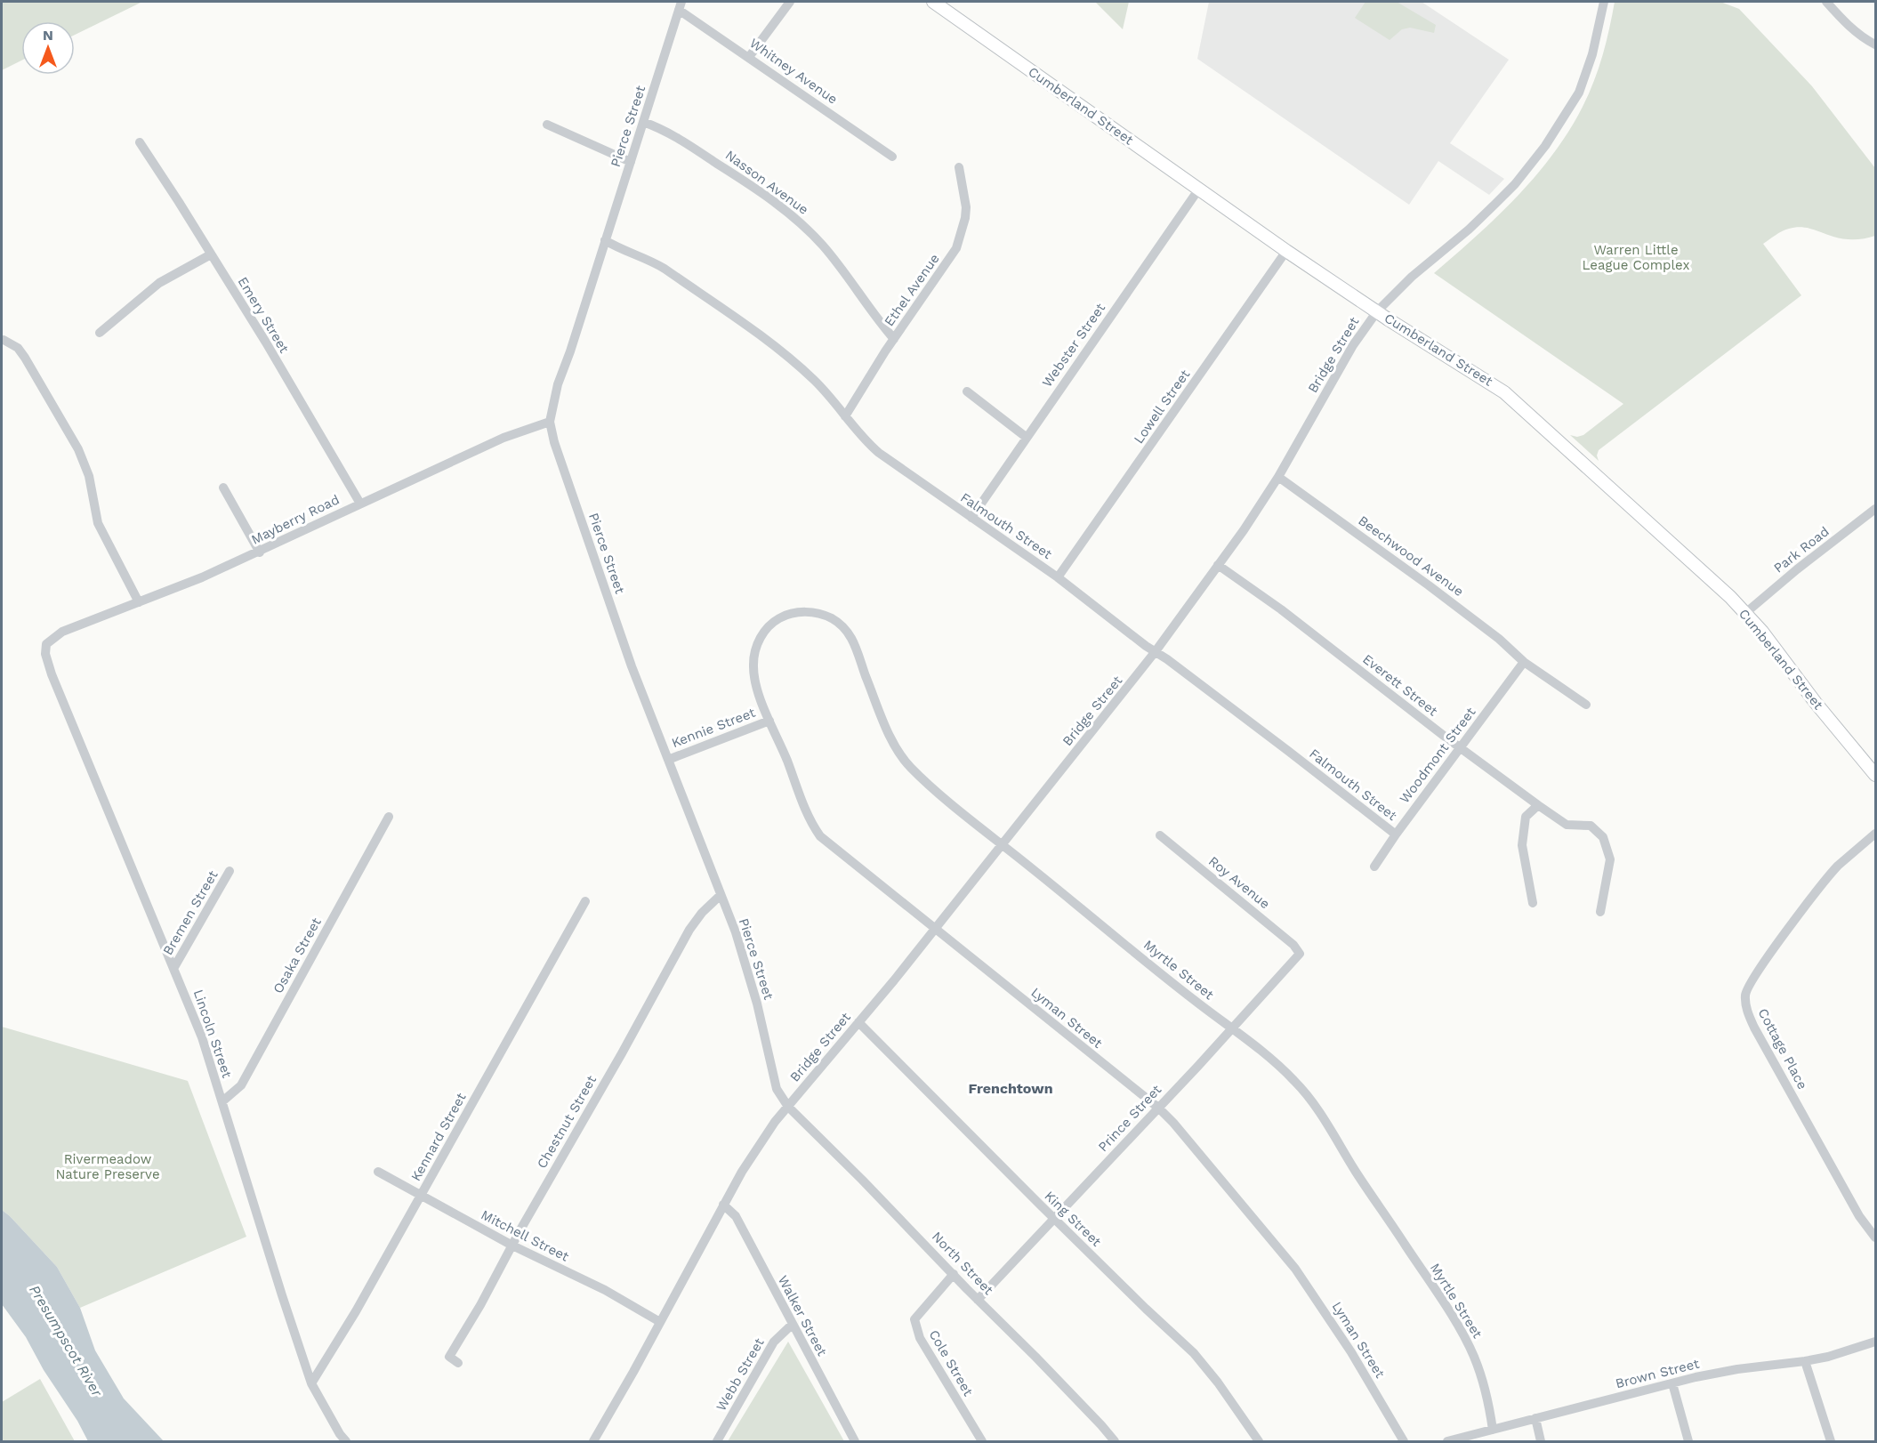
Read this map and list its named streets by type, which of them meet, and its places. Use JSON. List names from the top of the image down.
{
  "streets": {
    "main road": ["Cumberland Street"],
    "street": [
      "Whitney Avenue",
      "Pierce Street",
      "Nasson Avenue",
      "Ethel Avenue",
      "Emery Street",
      "Webster Street",
      "Bridge Street",
      "Lowell Street",
      "Mayberry Road",
      "Falmouth Street",
      "Park Road",
      "Beechwood Avenue",
      "Everett Street",
      "Kennie Street",
      "Woodmont Street",
      "Roy Avenue",
      "Bremen Street",
      "Osaka Street",
      "Myrtle Street",
      "Lyman Street",
      "Lincoln Street",
      "Cottage Place",
      "Prince Street",
      "Chestnut Street",
      "Kennard Street",
      "King Street",
      "Mitchell Street",
      "North Street",
      "Walker Street",
      "Cole Street",
      "Brown Street",
      "Webb Street"
    ]
  },
  "crossings": [
    ["Whitney Avenue", "Pierce Street"],
    ["Cumberland Street", "Webster Street"],
    ["Cumberland Street", "Bridge Street"],
    ["Cumberland Street", "Lowell Street"],
    ["Cumberland Street", "Park Road"],
    ["Pierce Street", "Nasson Avenue"],
    ["Pierce Street", "Bridge Street"],
    ["Pierce Street", "Mayberry Road"],
    ["Pierce Street", "Falmouth Street"],
    ["Pierce Street", "Kennie Street"],
    ["Pierce Street", "Chestnut Street"],
    ["Pierce Street", "North Street"],
    ["Nasson Avenue", "Ethel Avenue"],
    ["Ethel Avenue", "Falmouth Street"],
    ["Emery Street", "Mayberry Road"],
    ["Webster Street", "Falmouth Street"],
    ["Bridge Street", "Falmouth Street"],
    ["Bridge Street", "Beechwood Avenue"],
    ["Bridge Street", "Everett Street"],
    ["Bridge Street", "Myrtle Street"],
    ["Bridge Street", "Lyman Street"],
    ["Bridge Street", "King Street"],
    ["Bridge Street", "Mitchell Street"],
    ["Bridge Street", "North Street"],
    ["Bridge Street", "Walker Street"],
    ["Lowell Street", "Falmouth Street"],
    ["Mayberry Road", "Lincoln Street"],
    ["Falmouth Street", "Woodmont Street"],
    ["Beechwood Avenue", "Woodmont Street"],
    ["Everett Street", "Woodmont Street"],
    ["Kennie Street", "Lyman Street"],
    ["Roy Avenue", "Prince Street"],
    ["Bremen Street", "Lincoln Street"],
    ["Osaka Street", "Lincoln Street"],
    ["Myrtle Street", "Lyman Street"],
    ["Myrtle Street", "Prince Street"],
    ["Myrtle Street", "Brown Street"],
    ["Lyman Street", "Prince Street"],
    ["Lincoln Street", "Kennard Street"],
    ["Prince Street", "King Street"],
    ["Prince Street", "North Street"],
    ["Chestnut Street", "Mitchell Street"],
    ["Kennard Street", "Mitchell Street"],
    ["North Street", "Cole Street"],
    ["Walker Street", "Webb Street"]
  ],
  "districts": ["Frenchtown"],
  "water": ["Presumpscot River"],
  "parks": ["Warren Little League Complex", "Rivermeadow Nature Preserve"],
  "north": "top"
}
